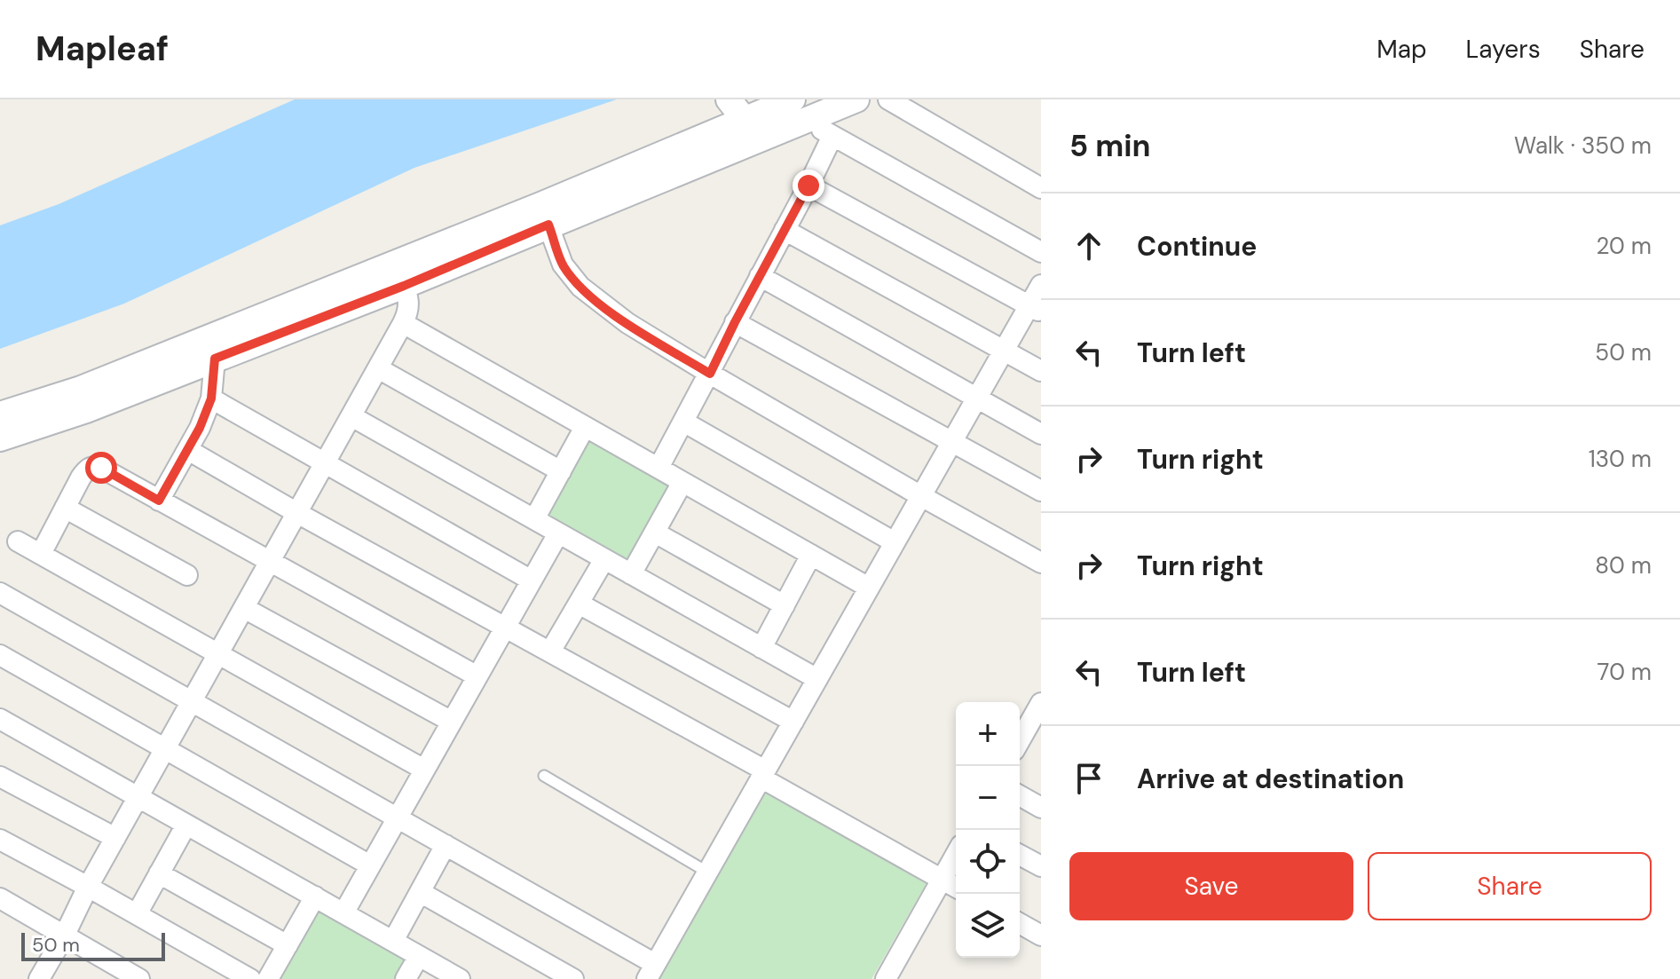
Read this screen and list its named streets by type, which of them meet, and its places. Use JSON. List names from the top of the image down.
{
  "scale_bar": "50 m",
  "page": {
    "header": "Mapleaf",
    "nav": ["Map", "Layers", "Share"],
    "heading": ["5 min", "Walk · 350 m"],
    "list": [
      ["Continue", "20 m"],
      ["Turn left", "50 m"],
      ["Turn right", "130 m"],
      ["Turn right", "80 m"],
      ["Turn left", "70 m"],
      "Arrive at destination"
    ],
    "map_buttons": ["+", "−"],
    "buttons": ["Save", "Share"],
    "scale": "50 m"
  }
}
